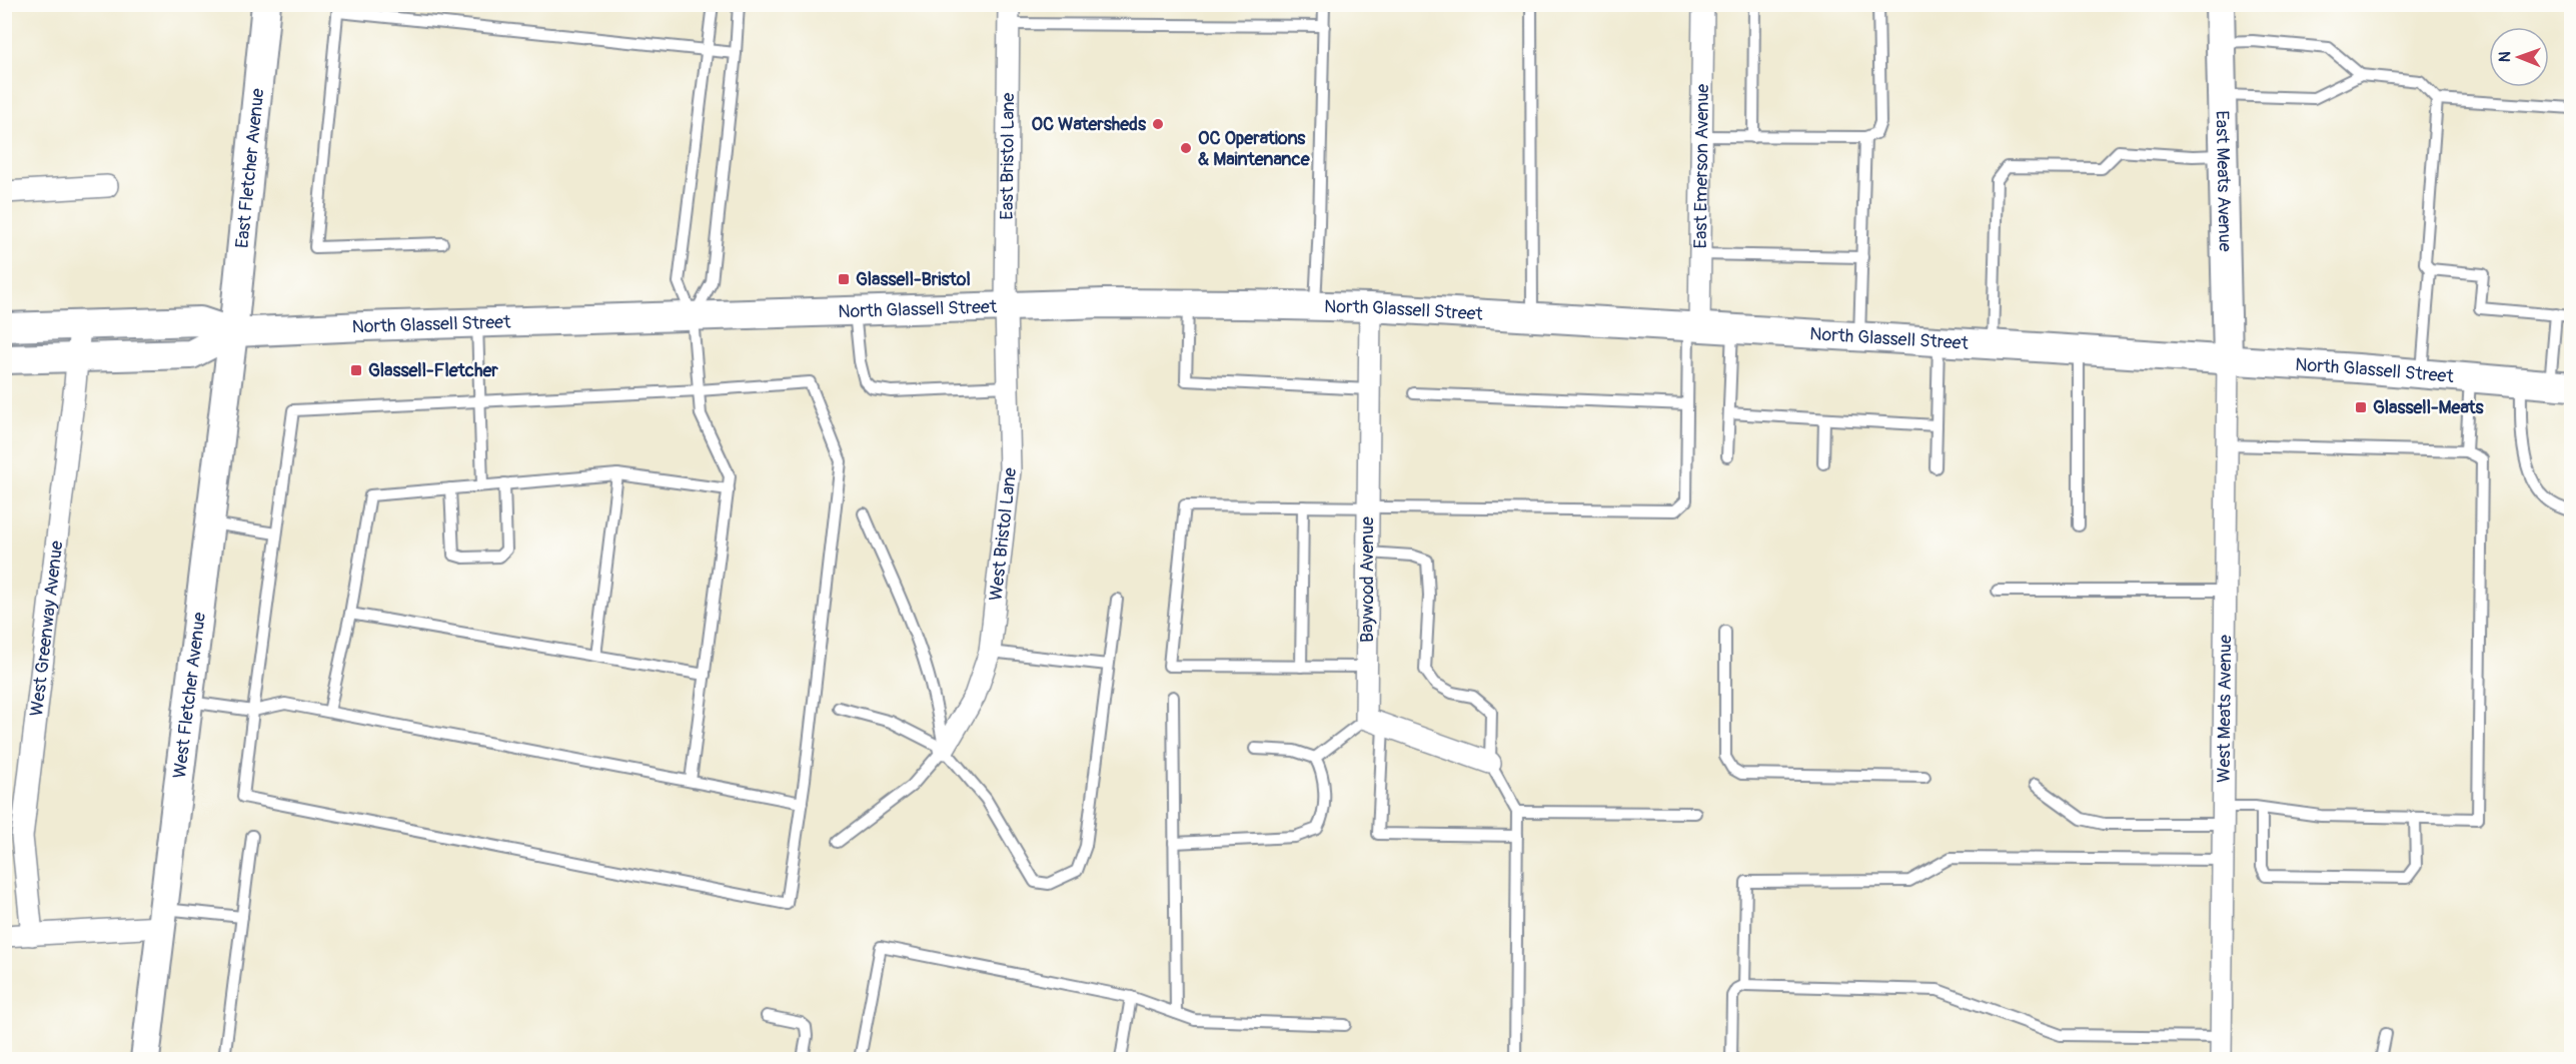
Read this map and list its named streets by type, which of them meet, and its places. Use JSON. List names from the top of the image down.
{
  "streets": {
    "main road": [
      "East Fletcher Avenue",
      "East Meats Avenue",
      "North Glassell Street",
      "West Fletcher Avenue"
    ],
    "street": [
      "East Bristol Lane",
      "East Emerson Avenue",
      "West Bristol Lane",
      "Baywood Avenue",
      "West Greenway Avenue",
      "West Meats Avenue"
    ]
  },
  "crossings": [
    ["East Bristol Lane", "North Glassell Street"],
    ["East Bristol Lane", "West Bristol Lane"],
    ["East Emerson Avenue", "North Glassell Street"],
    ["East Fletcher Avenue", "North Glassell Street"],
    ["East Fletcher Avenue", "West Fletcher Avenue"],
    ["East Meats Avenue", "North Glassell Street"],
    ["East Meats Avenue", "West Meats Avenue"],
    ["North Glassell Street", "West Bristol Lane"],
    ["North Glassell Street", "Baywood Avenue"],
    ["North Glassell Street", "West Greenway Avenue"],
    ["North Glassell Street", "West Fletcher Avenue"],
    ["North Glassell Street", "West Meats Avenue"]
  ],
  "places": {
    "other": ["OC Watersheds", "OC Operations & Maintenance"],
    "transit": ["Glassell-Bristol", "Glassell-Fletcher", "Glassell-Meats"]
  },
  "north": "left"
}
